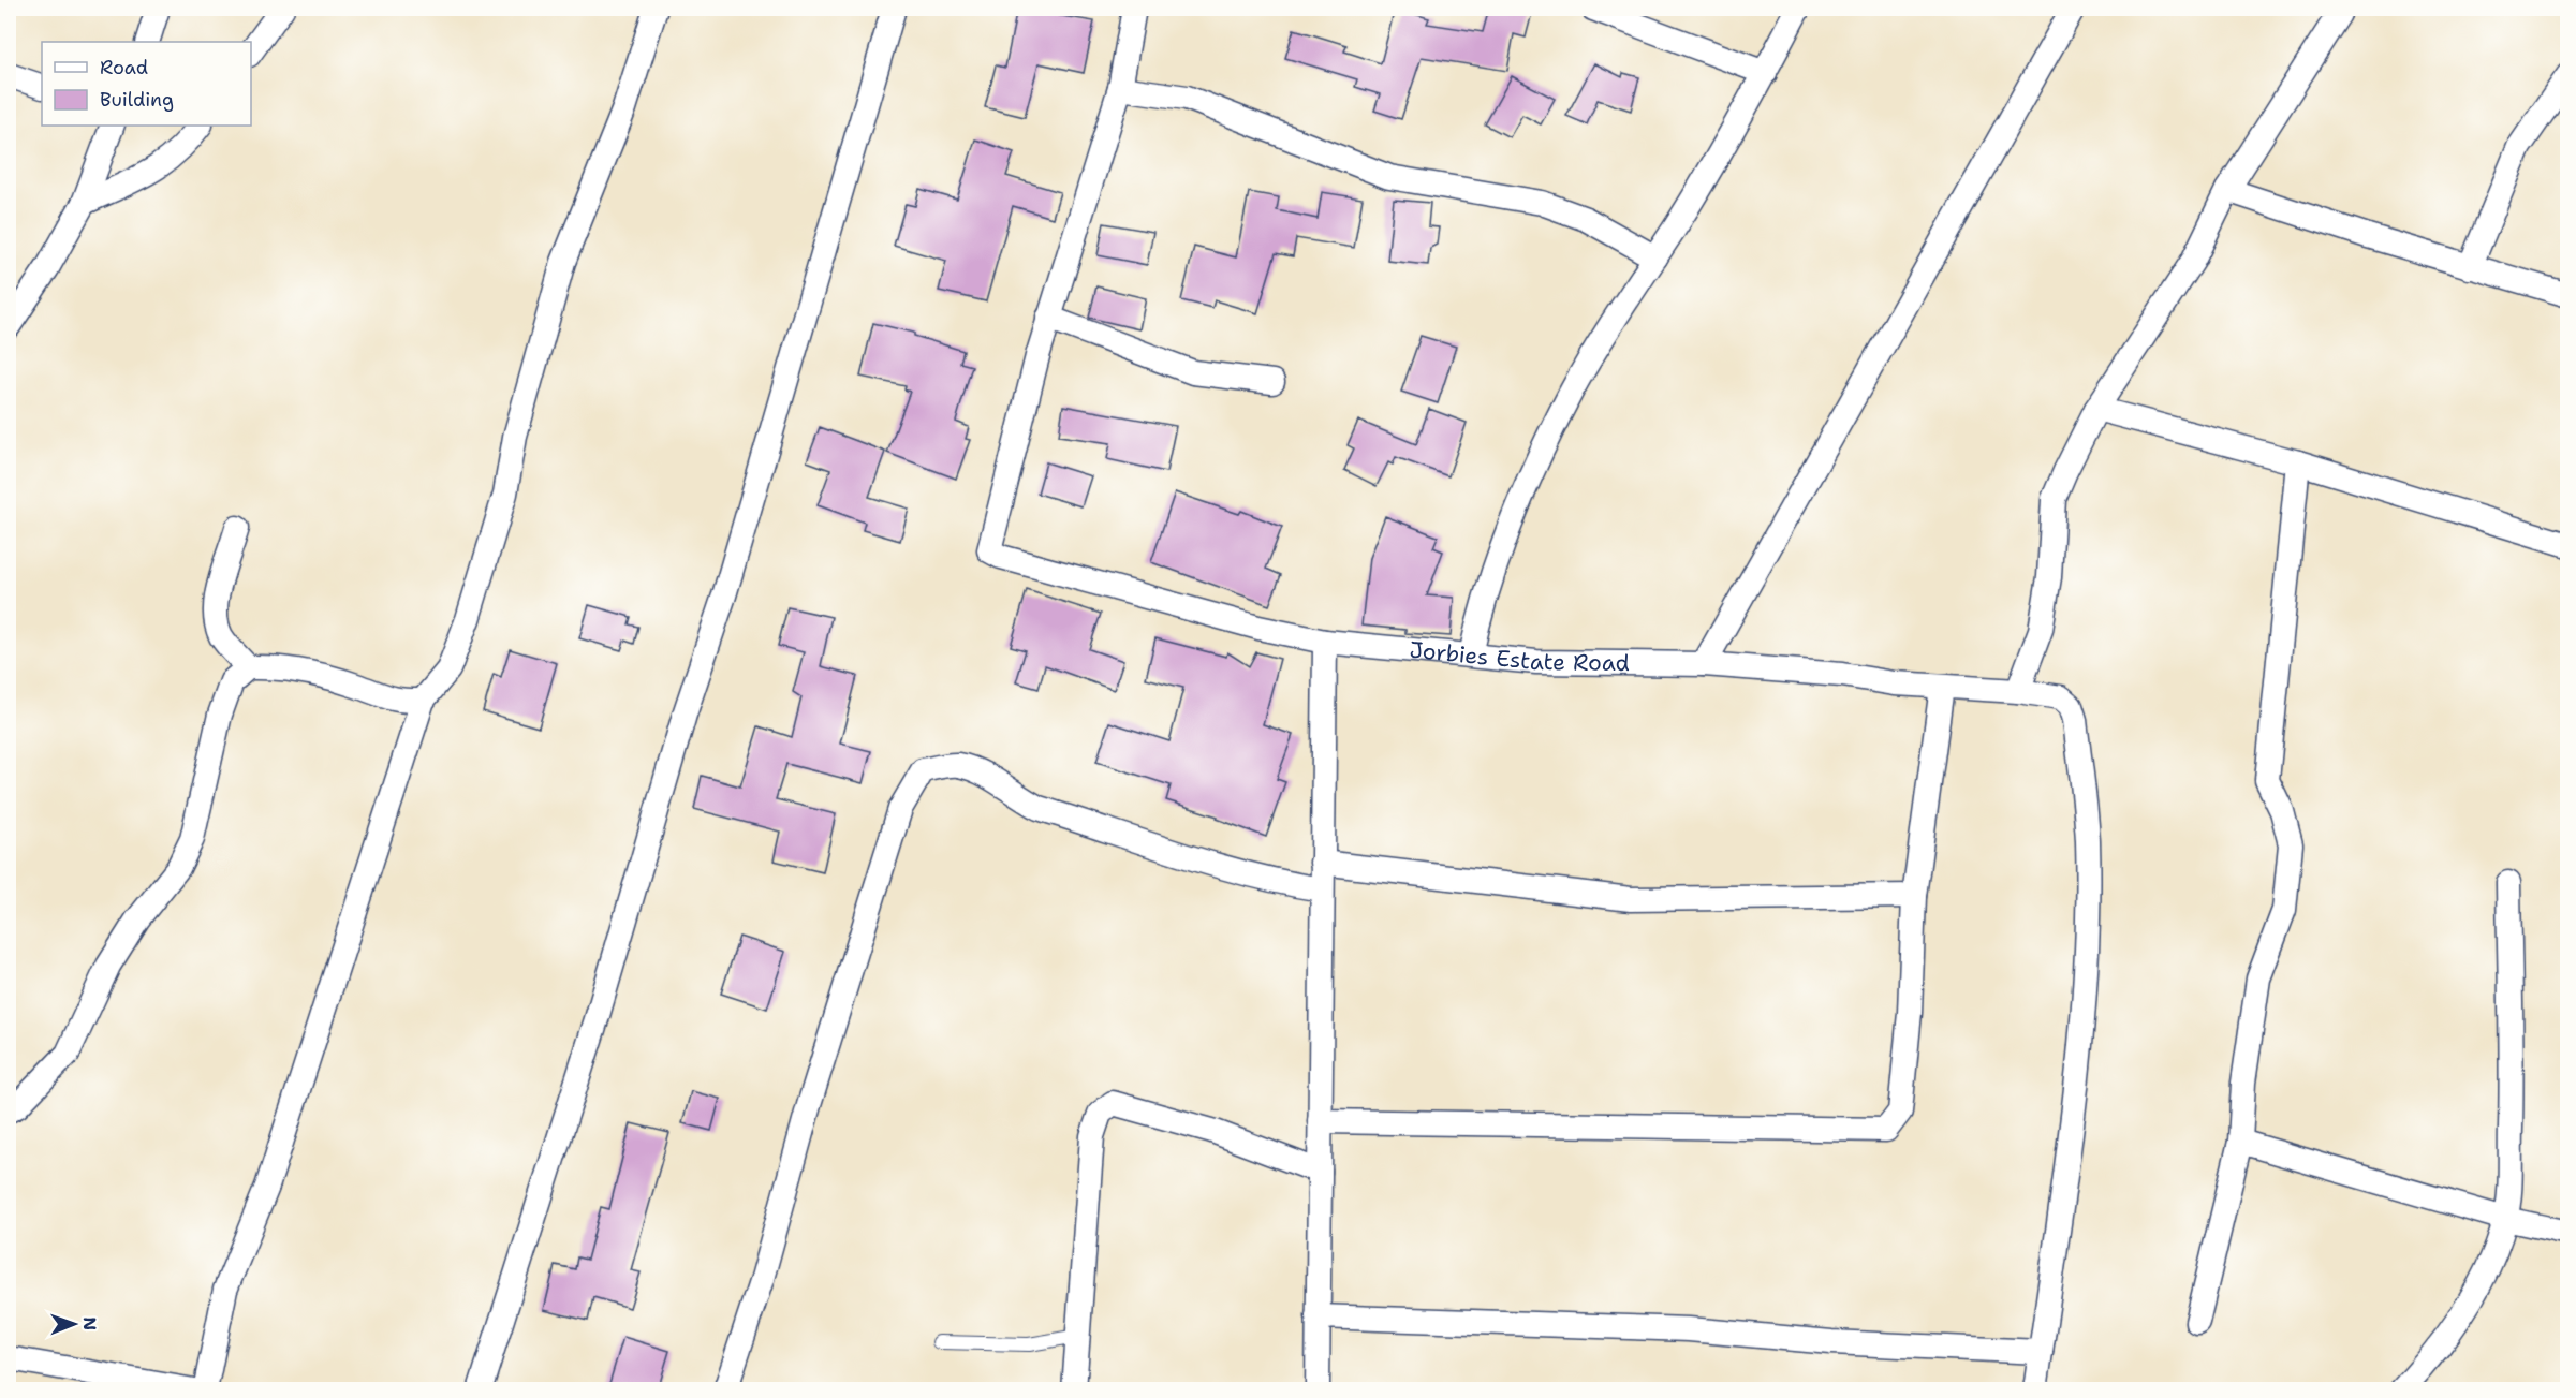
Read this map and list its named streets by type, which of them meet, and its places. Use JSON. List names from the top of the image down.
{
  "streets": {
    "street": ["Jorbies Estate Road"]
  },
  "legend": ["Road", "Building"],
  "north": "right"
}
